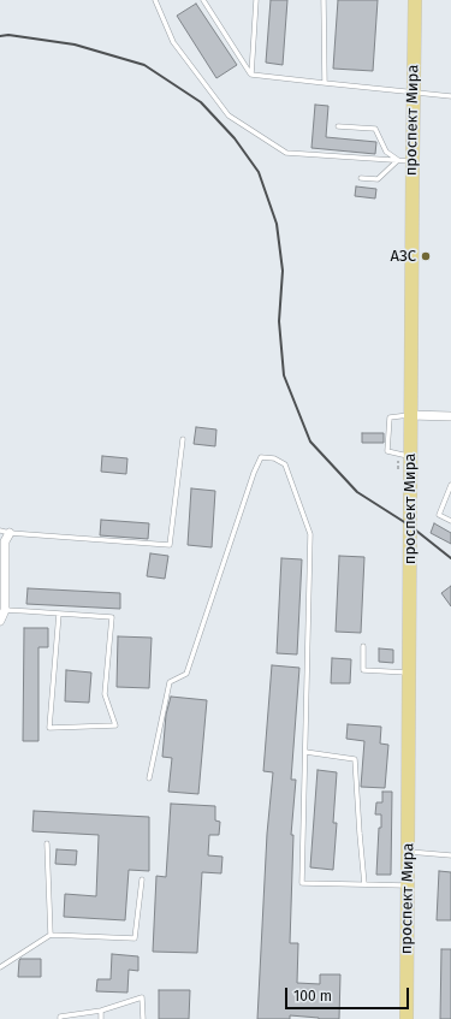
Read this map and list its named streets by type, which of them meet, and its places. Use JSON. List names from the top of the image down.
{
  "streets": {
    "main road": ["проспект Мира"]
  },
  "places": ["АЗС"],
  "scale_bar": "100 m"
}
